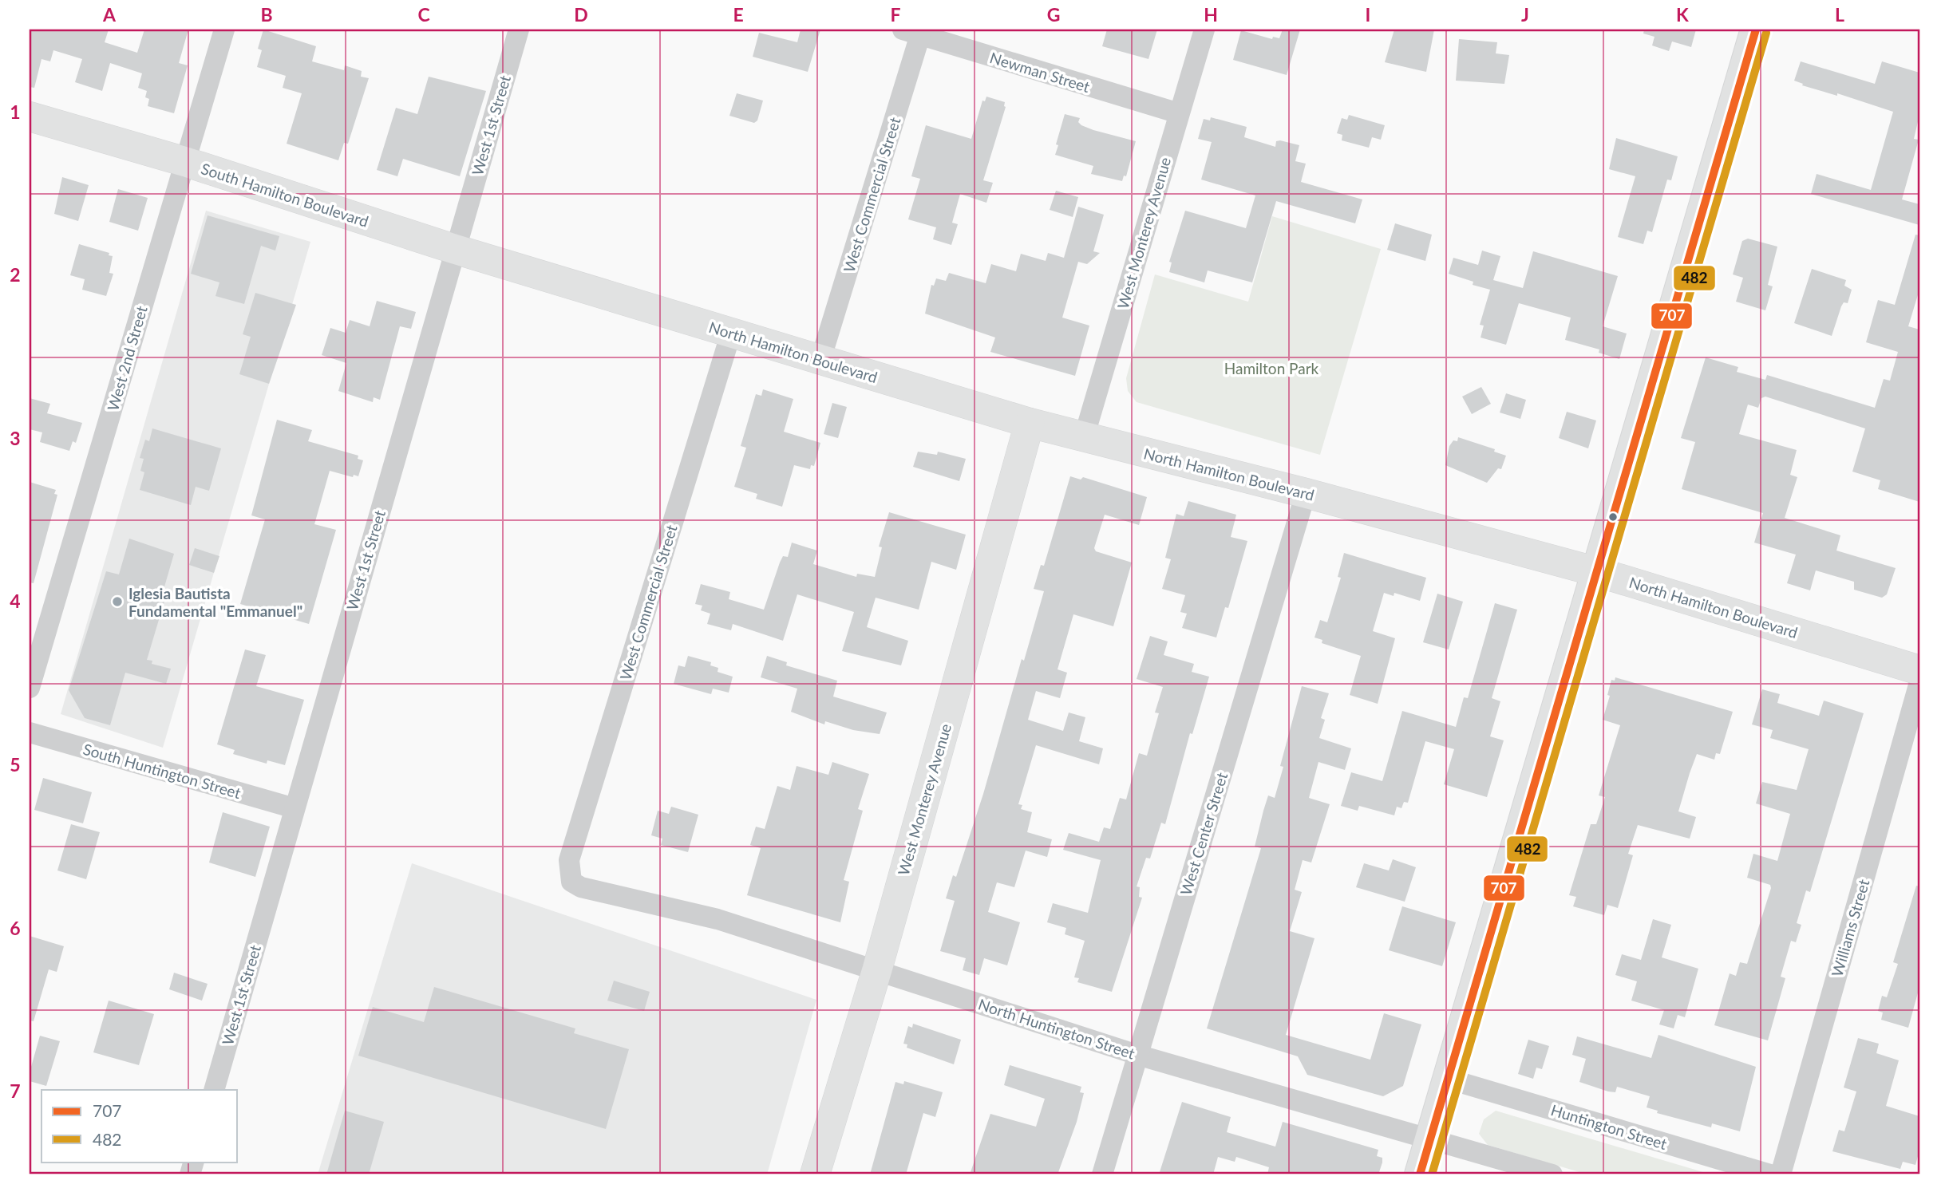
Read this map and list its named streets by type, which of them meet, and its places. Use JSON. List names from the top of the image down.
{
  "streets": {
    "street": [
      "Newman Street",
      "West 1st Street",
      "South Hamilton Boulevard",
      "West Commercial Street",
      "West Monterey Avenue",
      "North Hamilton Boulevard",
      "West 2nd Street",
      "South Huntington Street",
      "West Center Street",
      "Williams Street",
      "North Huntington Street",
      "Huntington Street"
    ]
  },
  "crossings": [
    ["Newman Street", "West Commercial Street"],
    ["Newman Street", "West Monterey Avenue"],
    ["West 1st Street", "South Hamilton Boulevard"],
    ["West 1st Street", "South Huntington Street"],
    ["South Hamilton Boulevard", "North Hamilton Boulevard"],
    ["South Hamilton Boulevard", "West 2nd Street"],
    ["West Commercial Street", "North Hamilton Boulevard"],
    ["West Commercial Street", "North Huntington Street"],
    ["West Monterey Avenue", "North Hamilton Boulevard"],
    ["West Monterey Avenue", "North Huntington Street"],
    ["North Hamilton Boulevard", "West Center Street"],
    ["West Center Street", "North Huntington Street"]
  ],
  "parks": ["Hamilton Park"],
  "places": ["Iglesia Bautista Fundamental \"Emmanuel\""],
  "lines": ["transit line 707", "transit line 482"],
  "legend": ["707", "482"],
  "grid": {
    "columns": [
      "A",
      "B",
      "C",
      "D",
      "E",
      "F",
      "G",
      "H",
      "I",
      "J",
      "K",
      "L"
    ],
    "rows": [
      "1",
      "2",
      "3",
      "4",
      "5",
      "6",
      "7"
    ]
  }
}
